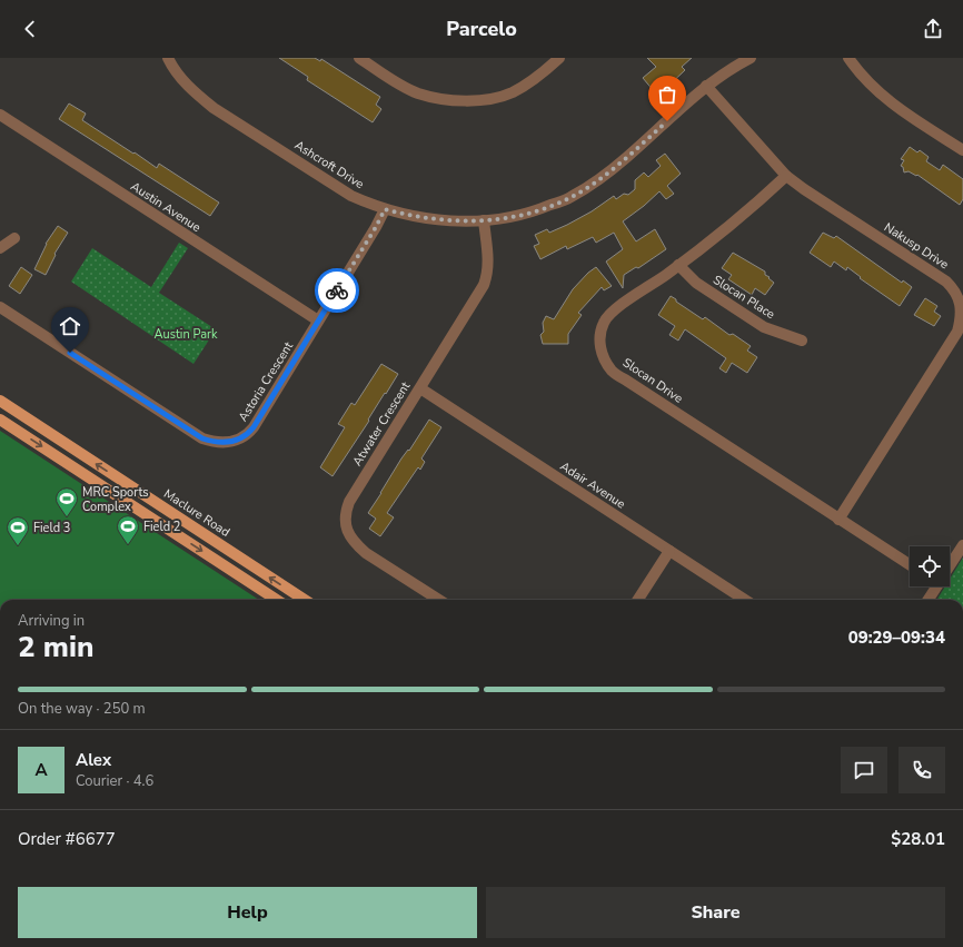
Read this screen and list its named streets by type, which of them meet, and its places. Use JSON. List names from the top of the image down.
{
  "streets": {
    "main road": ["Maclure Road"],
    "street": [
      "Ashcroft Drive",
      "Austin Avenue",
      "Nakusp Drive",
      "Slocan Place",
      "Slocan Drive",
      "Astoria Crescent",
      "Atwater Crescent",
      "Adair Avenue"
    ]
  },
  "crossings": [
    ["Ashcroft Drive", "Nakusp Drive"],
    ["Ashcroft Drive", "Astoria Crescent"],
    ["Ashcroft Drive", "Atwater Crescent"],
    ["Austin Avenue", "Astoria Crescent"],
    ["Nakusp Drive", "Slocan Drive"],
    ["Slocan Place", "Slocan Drive"],
    ["Atwater Crescent", "Adair Avenue"]
  ],
  "parks": ["Austin Park"],
  "places": {
    "sports": ["MRC Sports Complex", "Field 2", "Field 3"]
  },
  "page": {
    "header": "Parcelo",
    "heading": ["2 min", "Arriving in", "09:29–09:34"],
    "panel": [
      "Alex",
      "Courier · 4.6",
      "Order #6677",
      "$28.01"
    ],
    "bar": "On the way · 250 m",
    "round": "A",
    "buttons": ["Help", "Share"]
  }
}
